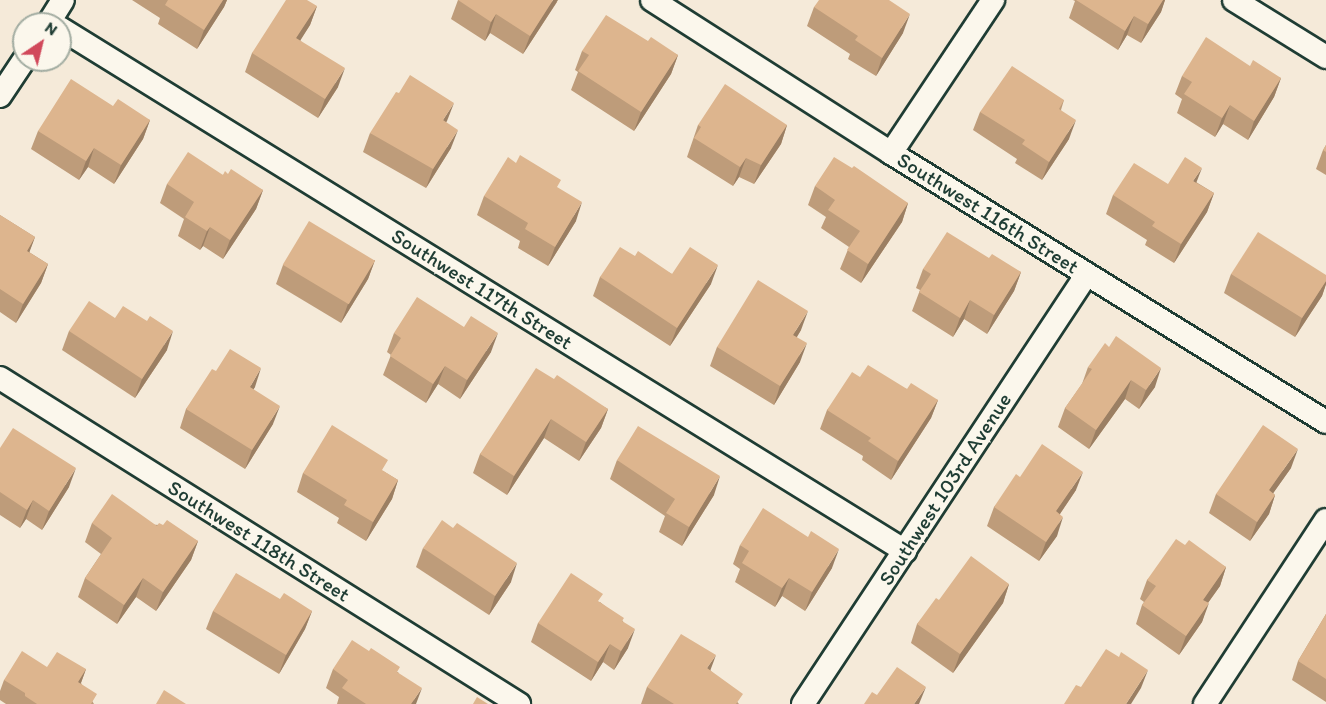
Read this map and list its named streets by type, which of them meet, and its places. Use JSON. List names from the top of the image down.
{
  "streets": {
    "street": [
      "Southwest 116th Street",
      "Southwest 117th Street",
      "Southwest 103rd Avenue",
      "Southwest 118th Street"
    ]
  },
  "crossings": [
    ["Southwest 116th Street", "Southwest 103rd Avenue"],
    ["Southwest 117th Street", "Southwest 103rd Avenue"]
  ],
  "north": "top right"
}
